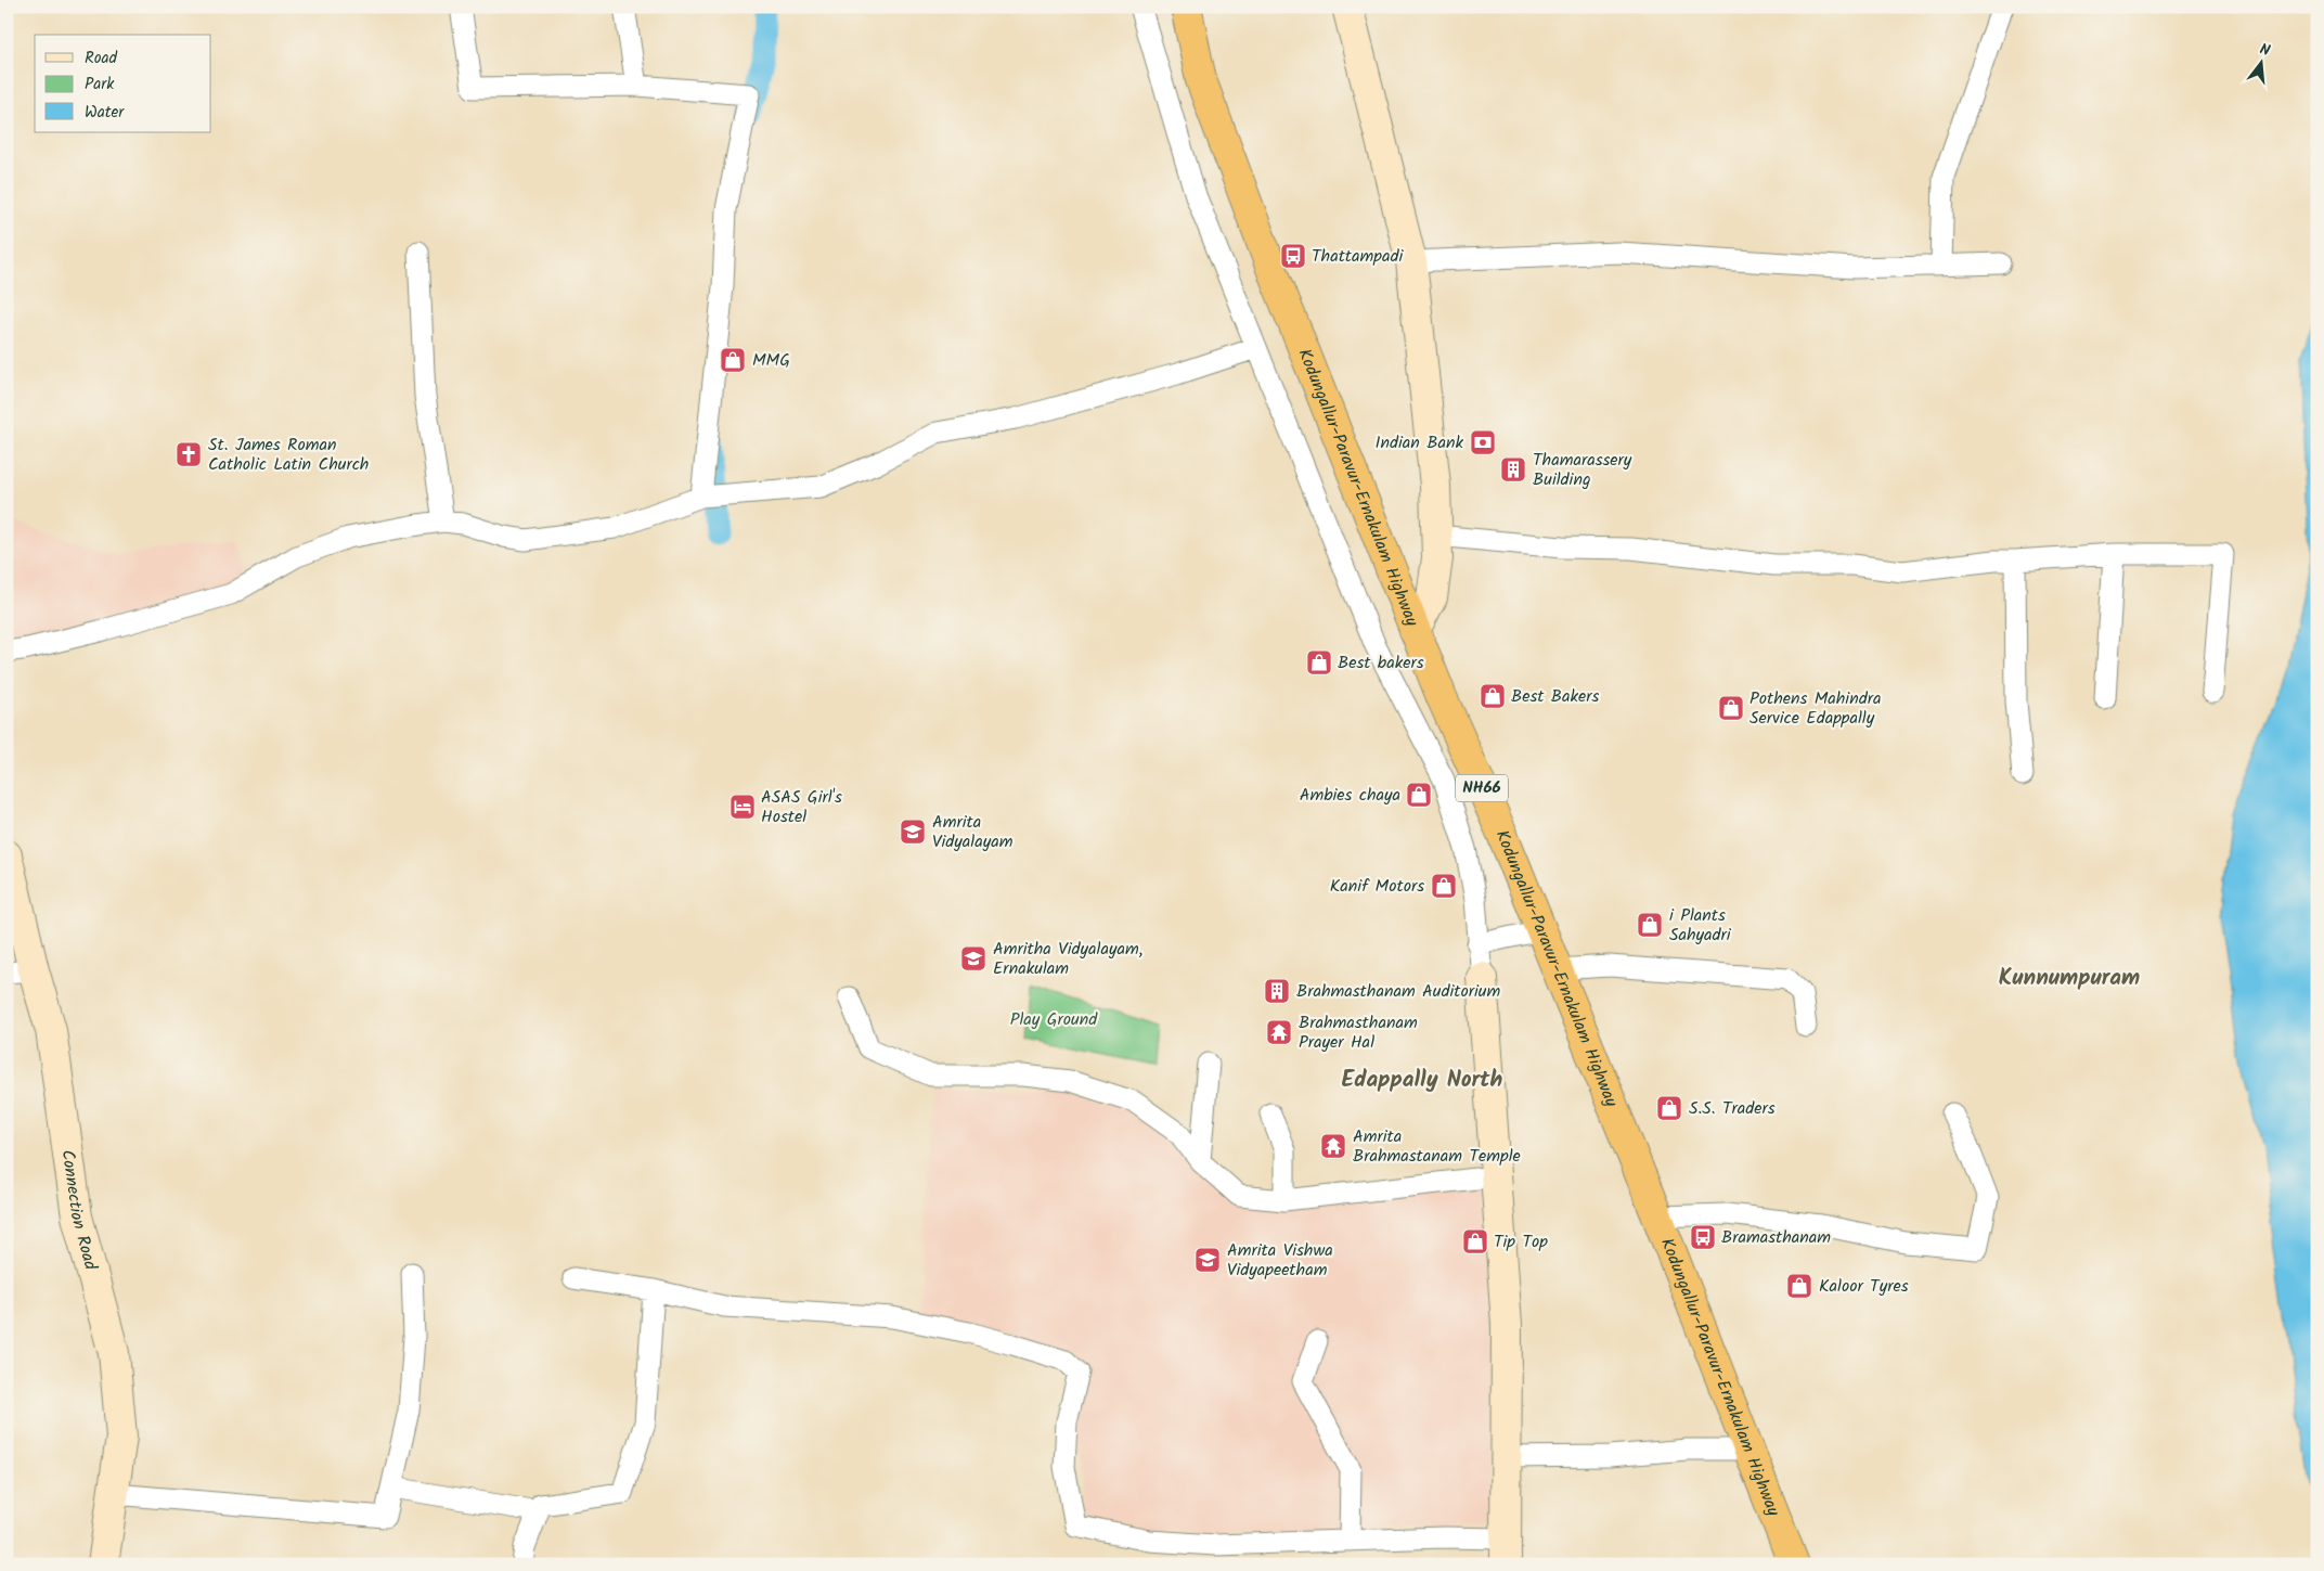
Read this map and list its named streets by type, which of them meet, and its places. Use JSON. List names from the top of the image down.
{
  "streets": {
    "highway": ["Kodungallur-Paravur-Ernakulam Highway", "NH66"],
    "street": ["Connection Road"]
  },
  "districts": ["Kunnumpuram", "Edappally North"],
  "parks": ["Play Ground"],
  "places": {
    "bus stop": ["Thattampadi", "Bramasthanam"],
    "shop": [
      "MMG",
      "Best bakers",
      "Best Bakers",
      "Pothens Mahindra Service Edappally",
      "Ambies chaya",
      "Kanif Motors",
      "i Plants Sahyadri",
      "S.S. Traders",
      "Tip Top",
      "Kaloor Tyres"
    ],
    "bank": ["Indian Bank"],
    "church": ["St. James Roman Catholic Latin Church"],
    "building": ["Thamarassery Building", "Brahmasthanam Auditorium"],
    "hotel": ["ASAS Girl's Hostel"],
    "school or university": ["Amrita Vidyalayam", "Amritha Vidyalayam, Ernakulam", "Amrita Vishwa Vidyapeetham"],
    "temple": ["Brahmasthanam Prayer Hal", "Amrita Brahmastanam Temple"]
  },
  "legend": ["Road", "Park", "Water"],
  "north": "top"
}
